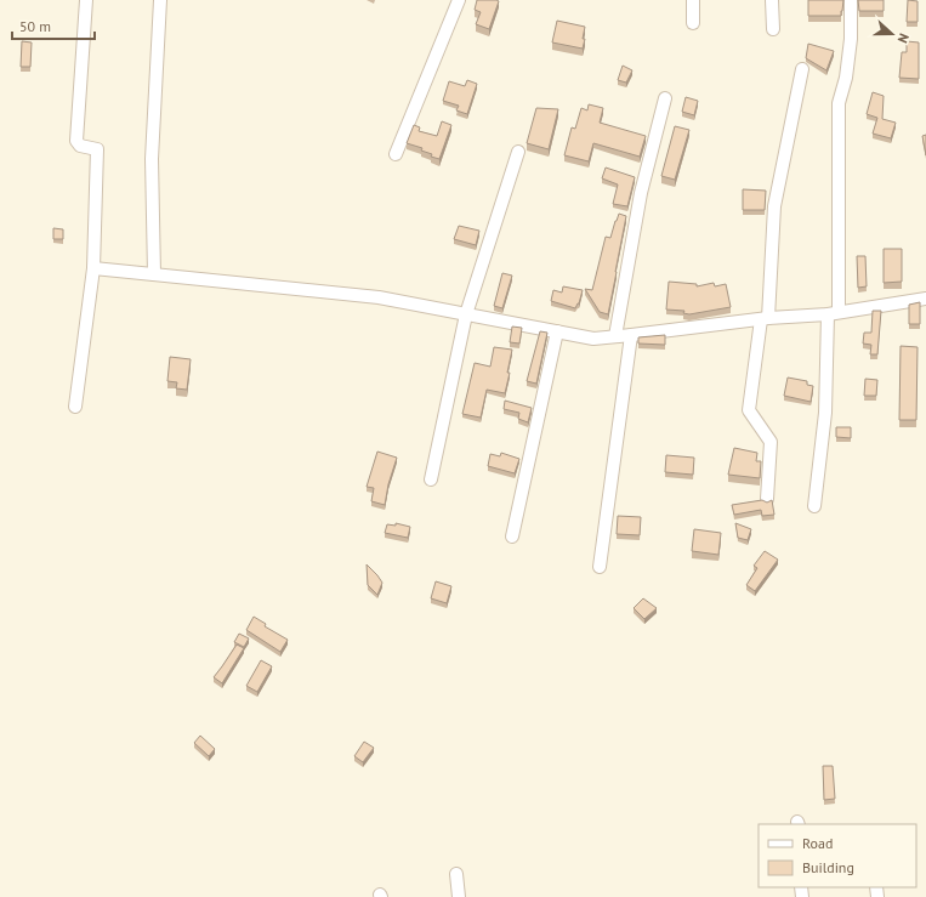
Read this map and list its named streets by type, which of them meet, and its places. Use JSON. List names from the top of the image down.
{
  "legend": ["Road", "Building"],
  "scale_bar": "50 m",
  "north": "right"
}
